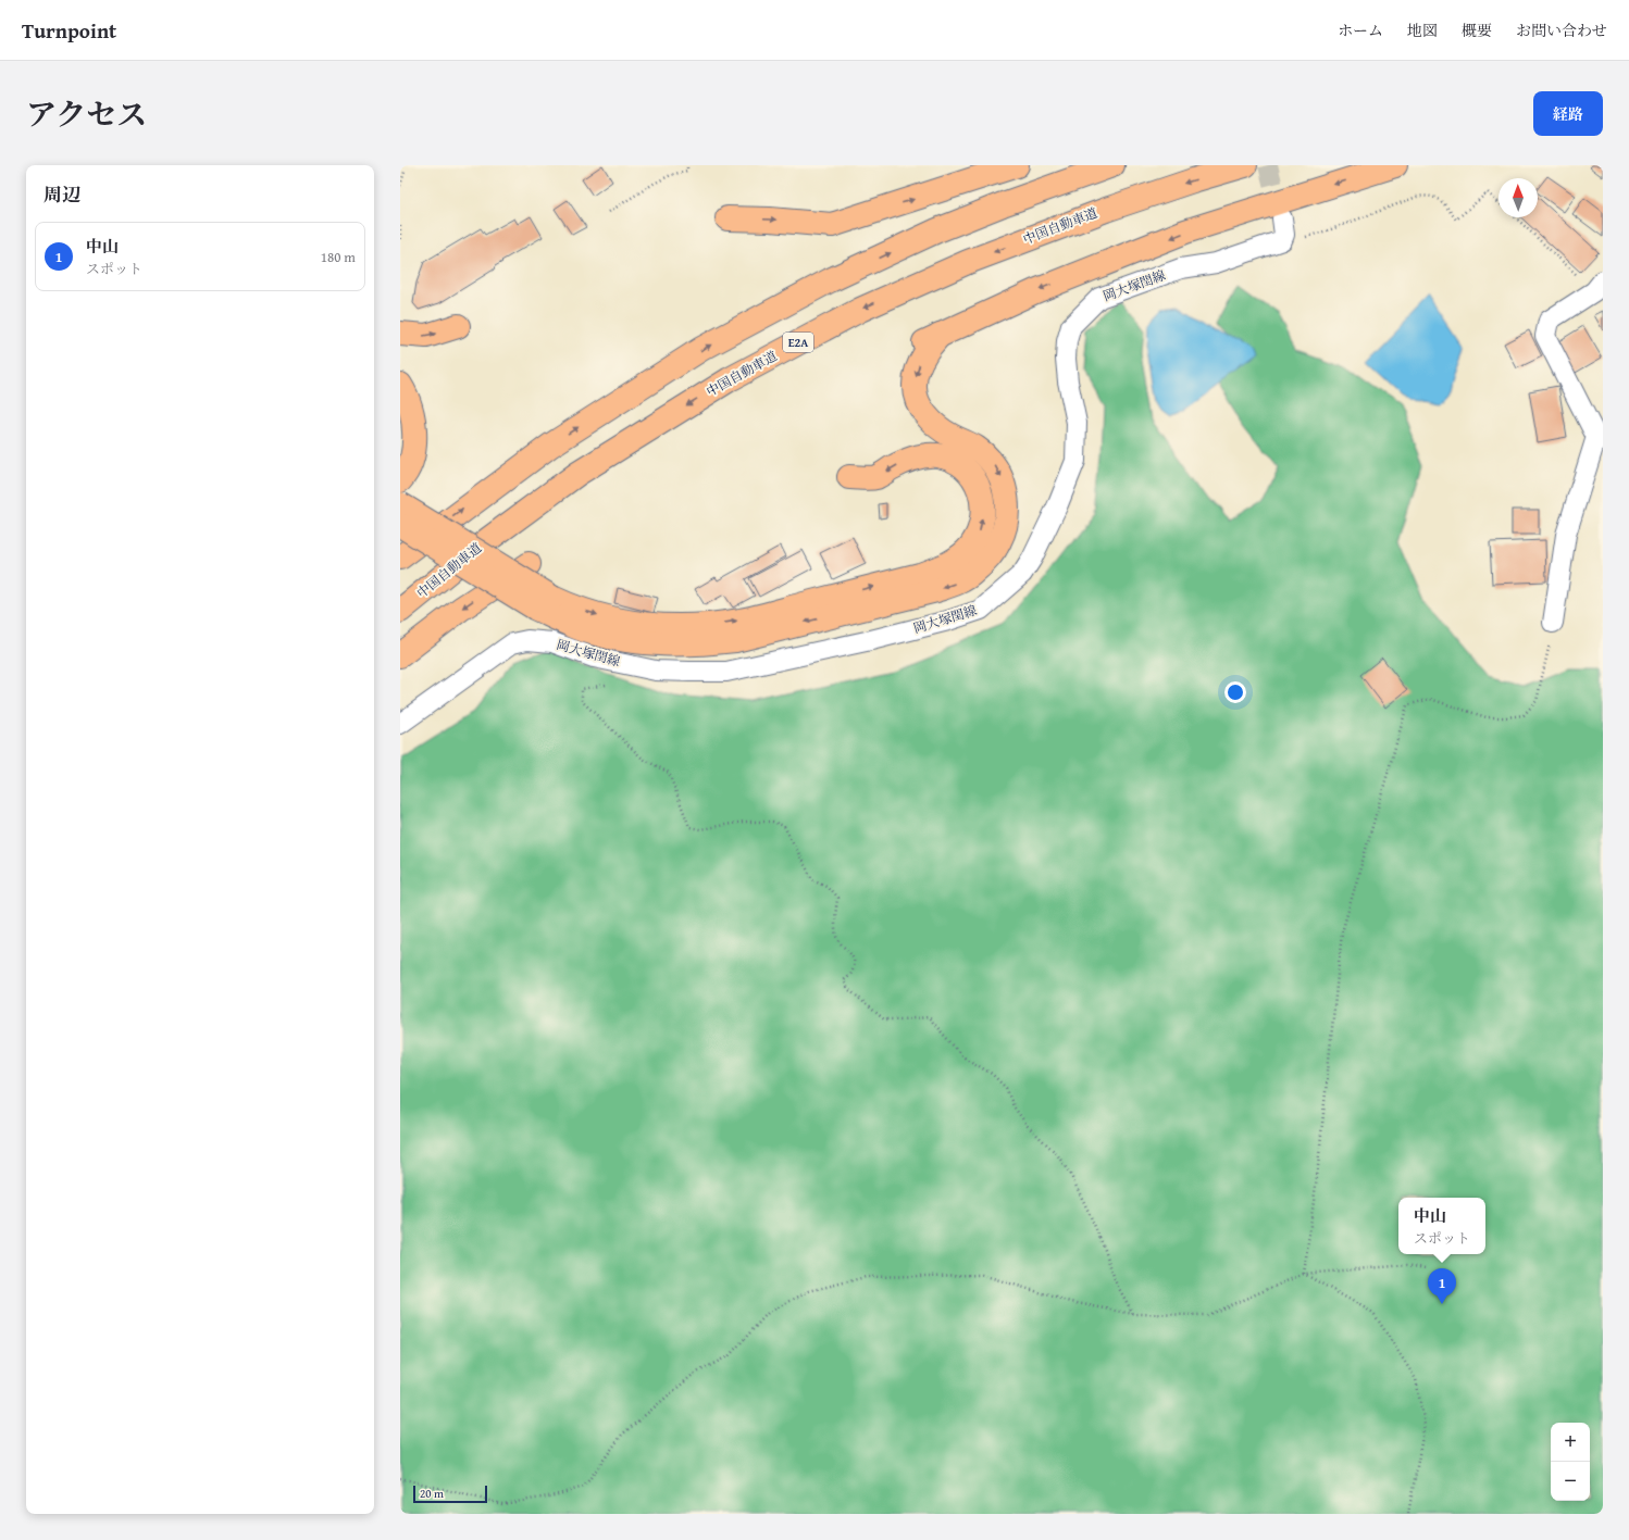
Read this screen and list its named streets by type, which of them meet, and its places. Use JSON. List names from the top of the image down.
{
  "streets": {
    "highway": ["中国自動車道", "E2A"],
    "street": ["岡大塚閏線"]
  },
  "scale_bar": "20 m",
  "north": "top",
  "page": {
    "header": "Turnpoint",
    "nav": [
      "ホーム",
      "地図",
      "概要",
      "お問い合わせ"
    ],
    "title": "アクセス",
    "buttons": "経路",
    "heading": "周辺",
    "list": [
      {
        "mark": "1",
        "name": "中山",
        "note": "スポット",
        "value": "180 m"
      }
    ],
    "popup": ["中山", "スポット"],
    "pins": "1",
    "map_buttons": ["+", "−"],
    "scale": "20 m"
  }
}
